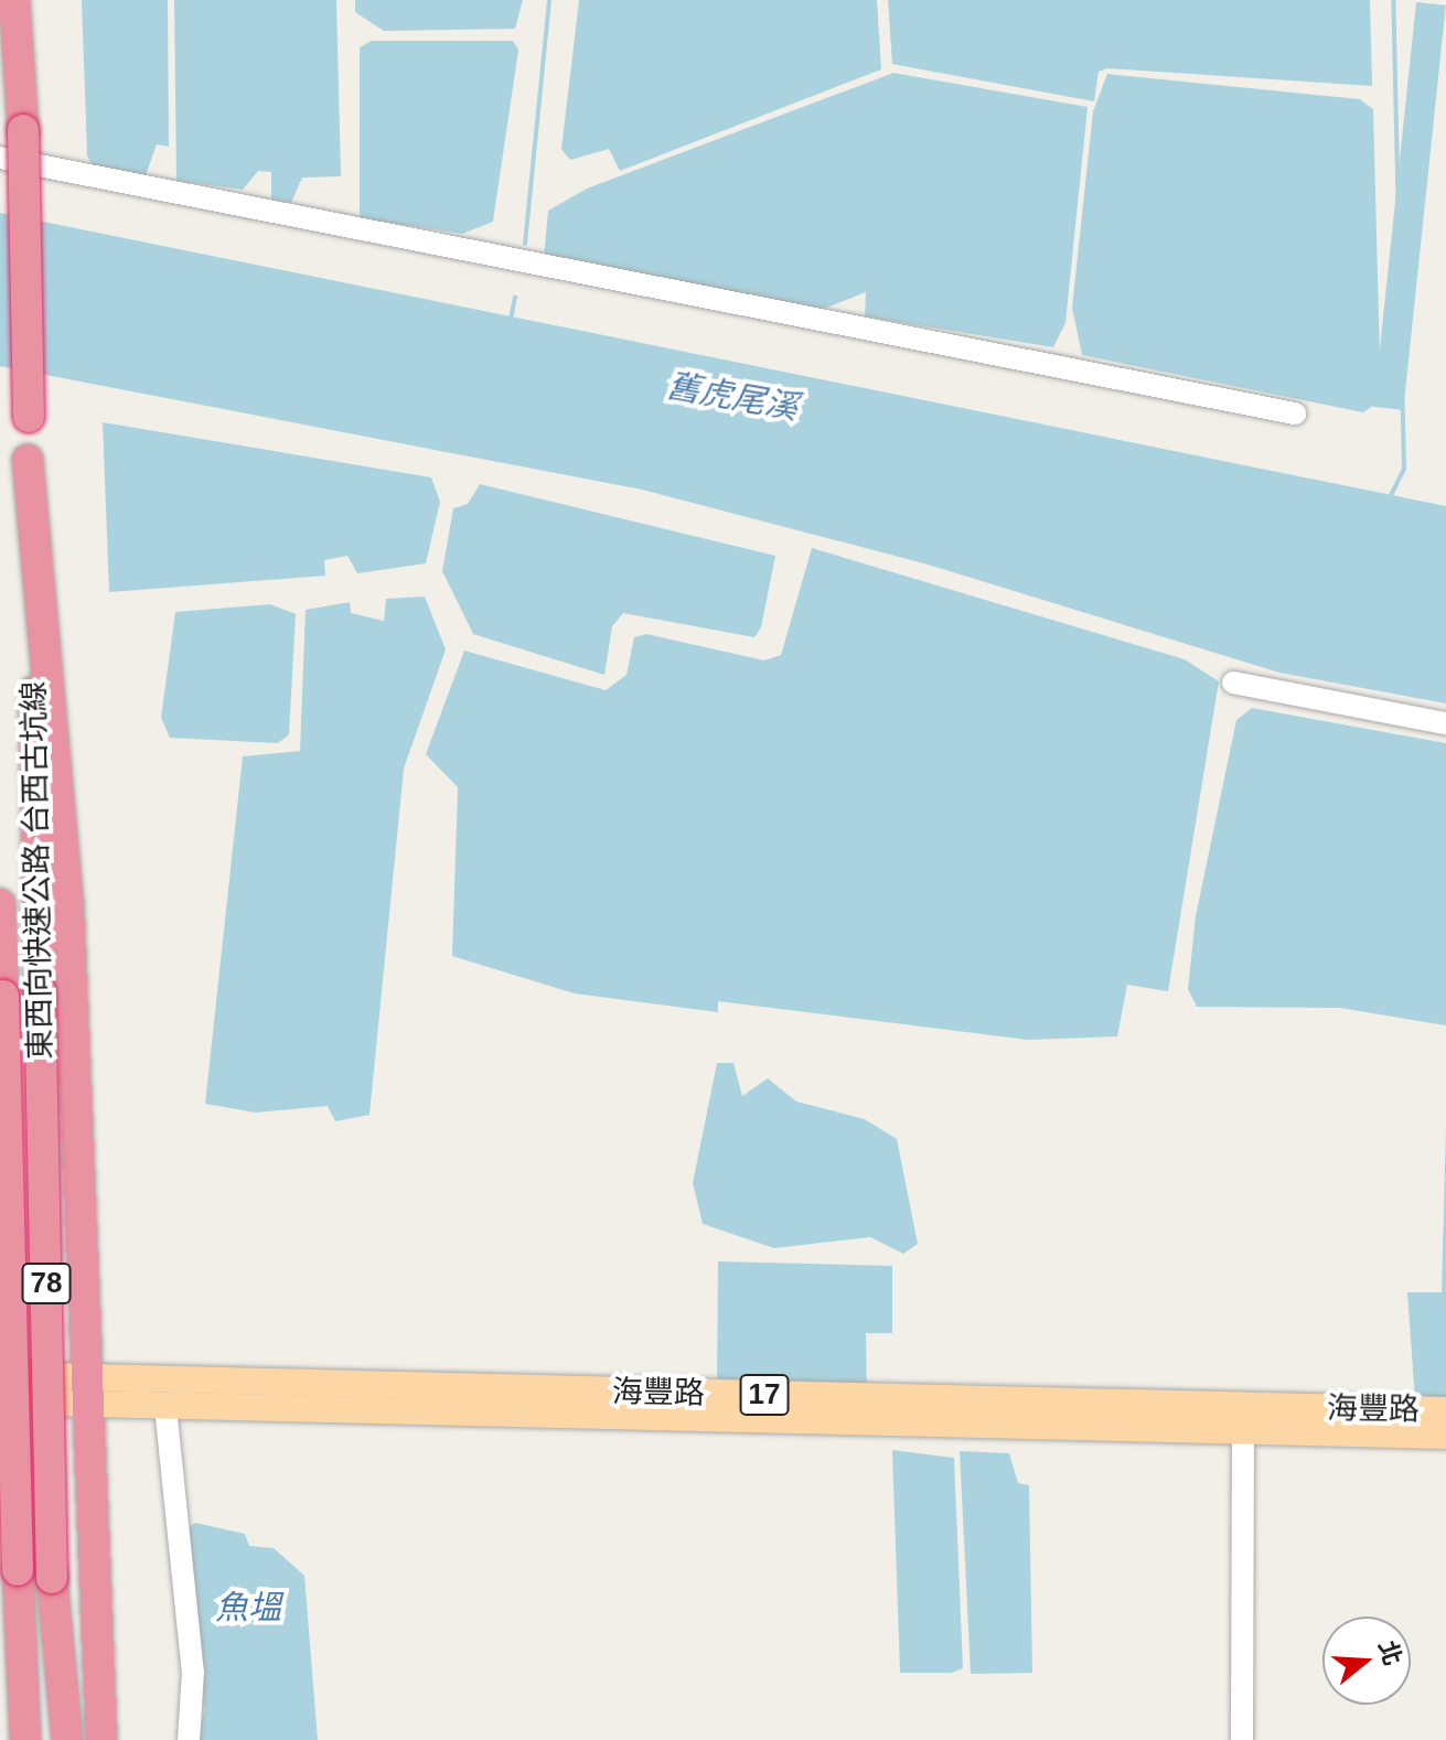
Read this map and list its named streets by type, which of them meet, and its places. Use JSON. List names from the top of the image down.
{
  "streets": {
    "highway": ["東西向快速公路 台西古坑線", "78"],
    "main road": ["海豐路", "17"]
  },
  "crossings": [
    ["海豐路", "17"]
  ],
  "water": ["舊虎尾溪", "魚塭"],
  "north": "right"
}
